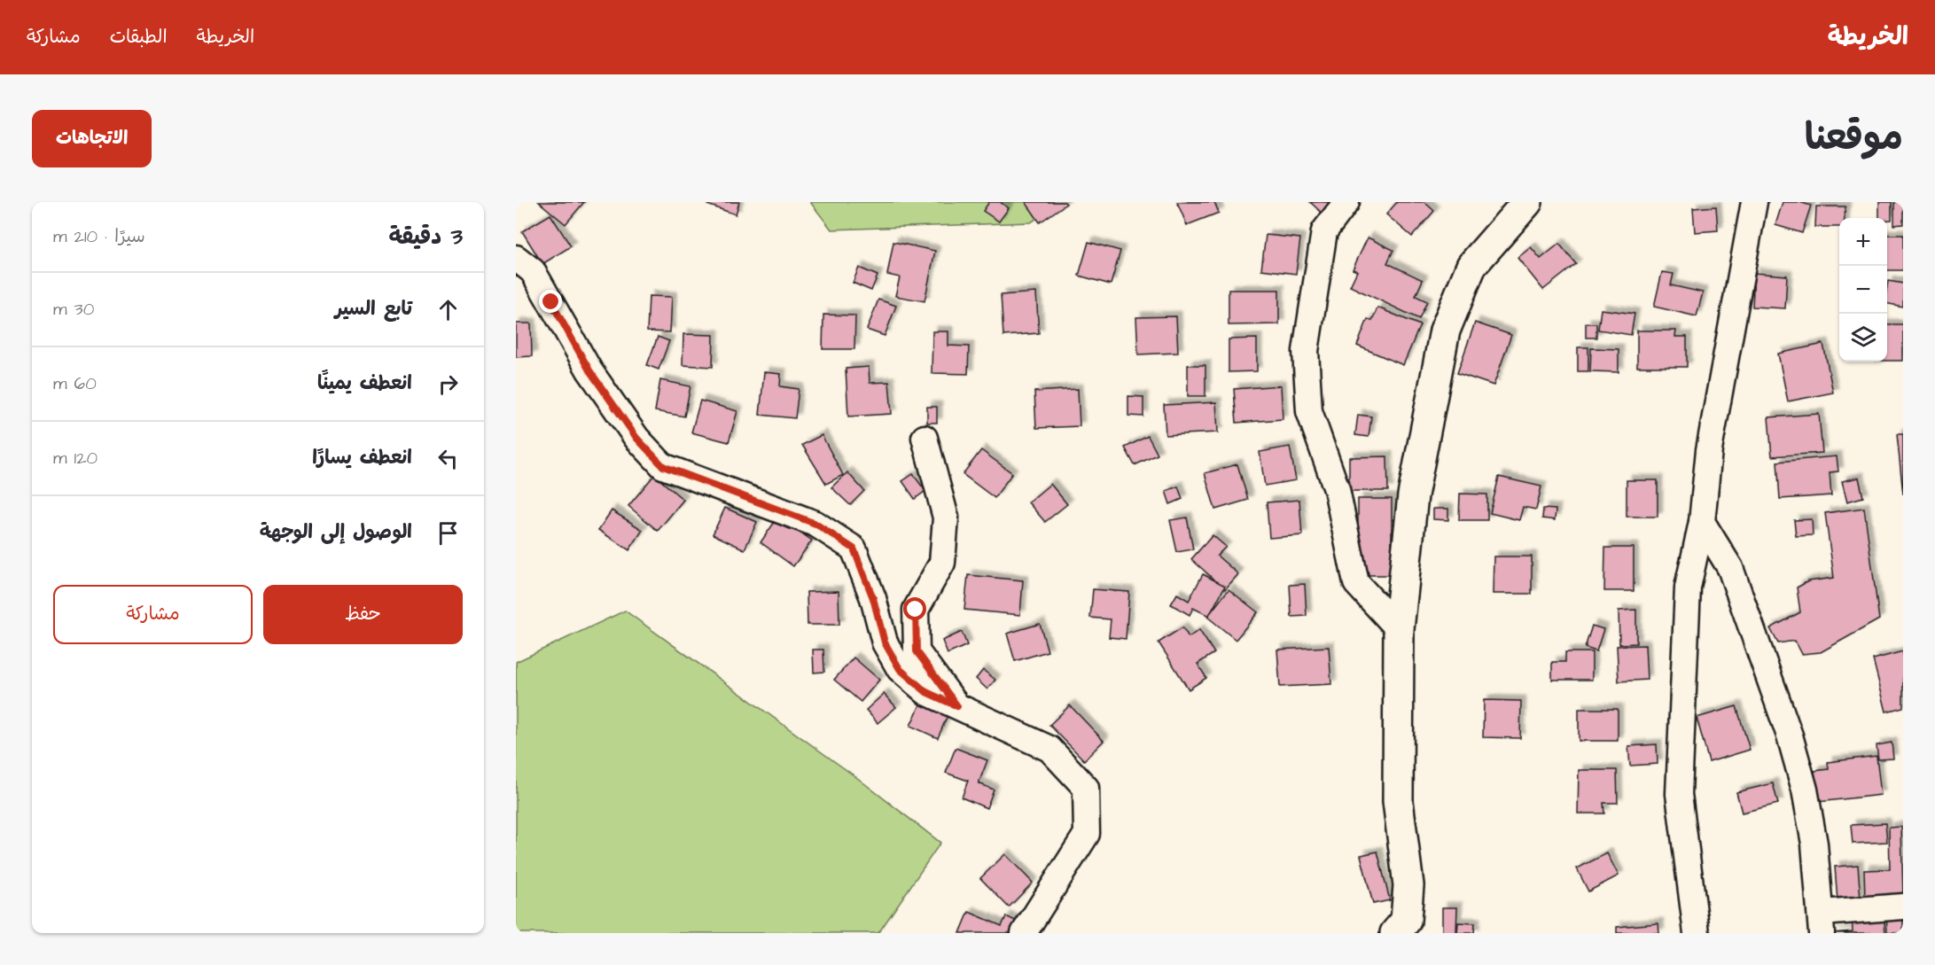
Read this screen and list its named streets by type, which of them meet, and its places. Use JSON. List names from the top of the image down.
{
  "page": {
    "header": "الخريطة",
    "nav": ["الخريطة", "الطبقات", "مشاركة"],
    "title": "موقعنا",
    "buttons": [
      "الاتجاهات",
      ["حفظ", "مشاركة"]
    ],
    "heading": ["3 دقيقة", "سيرًا · 210 m"],
    "map_buttons": ["+", "−"],
    "list": [
      ["تابع السير", "30 m"],
      ["انعطف يمينًا", "60 m"],
      ["انعطف يسارًا", "120 m"],
      "الوصول إلى الوجهة"
    ]
  }
}
